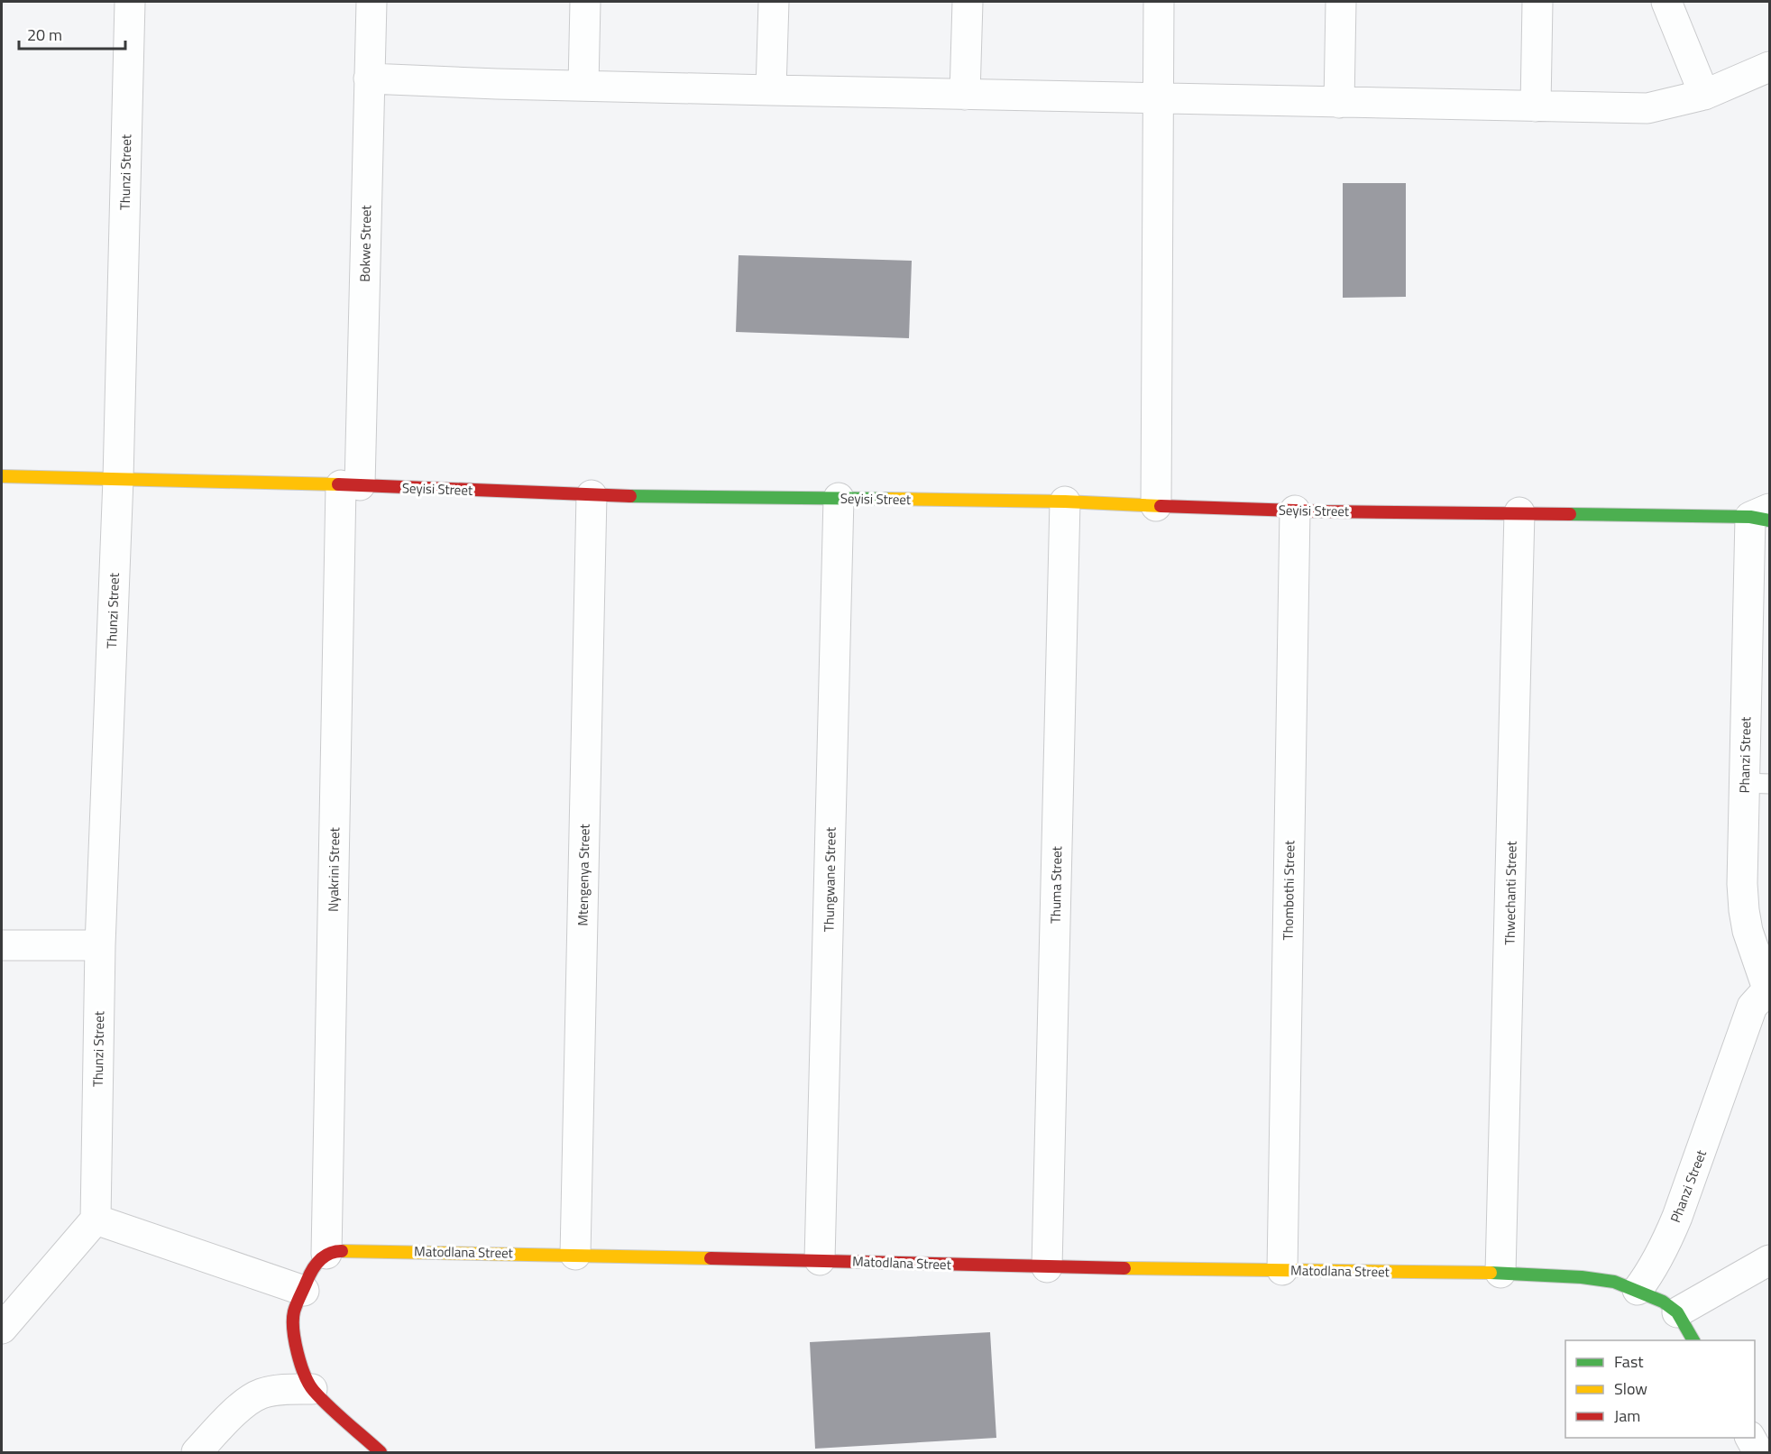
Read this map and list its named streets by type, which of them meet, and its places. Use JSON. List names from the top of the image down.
{
  "streets": {
    "street": [
      "Thunzi Street",
      "Bokwe Street",
      "Seyisi Street",
      "Phanzi Street",
      "Nyakrini Street",
      "Mtengenya Street",
      "Thungwane Street",
      "Thuma Street",
      "Thombothi Street",
      "Thwechanti Street",
      "Matodlana Street"
    ]
  },
  "crossings": [
    ["Thunzi Street", "Seyisi Street"],
    ["Bokwe Street", "Seyisi Street"],
    ["Bokwe Street", "Nyakrini Street"],
    ["Seyisi Street", "Phanzi Street"],
    ["Seyisi Street", "Nyakrini Street"],
    ["Seyisi Street", "Mtengenya Street"],
    ["Seyisi Street", "Thungwane Street"],
    ["Seyisi Street", "Thuma Street"],
    ["Seyisi Street", "Thombothi Street"],
    ["Seyisi Street", "Thwechanti Street"],
    ["Phanzi Street", "Matodlana Street"],
    ["Nyakrini Street", "Matodlana Street"],
    ["Mtengenya Street", "Matodlana Street"],
    ["Thungwane Street", "Matodlana Street"],
    ["Thuma Street", "Matodlana Street"],
    ["Thombothi Street", "Matodlana Street"],
    ["Thwechanti Street", "Matodlana Street"]
  ],
  "legend": ["Fast", "Slow", "Jam"],
  "scale_bar": "20 m"
}
